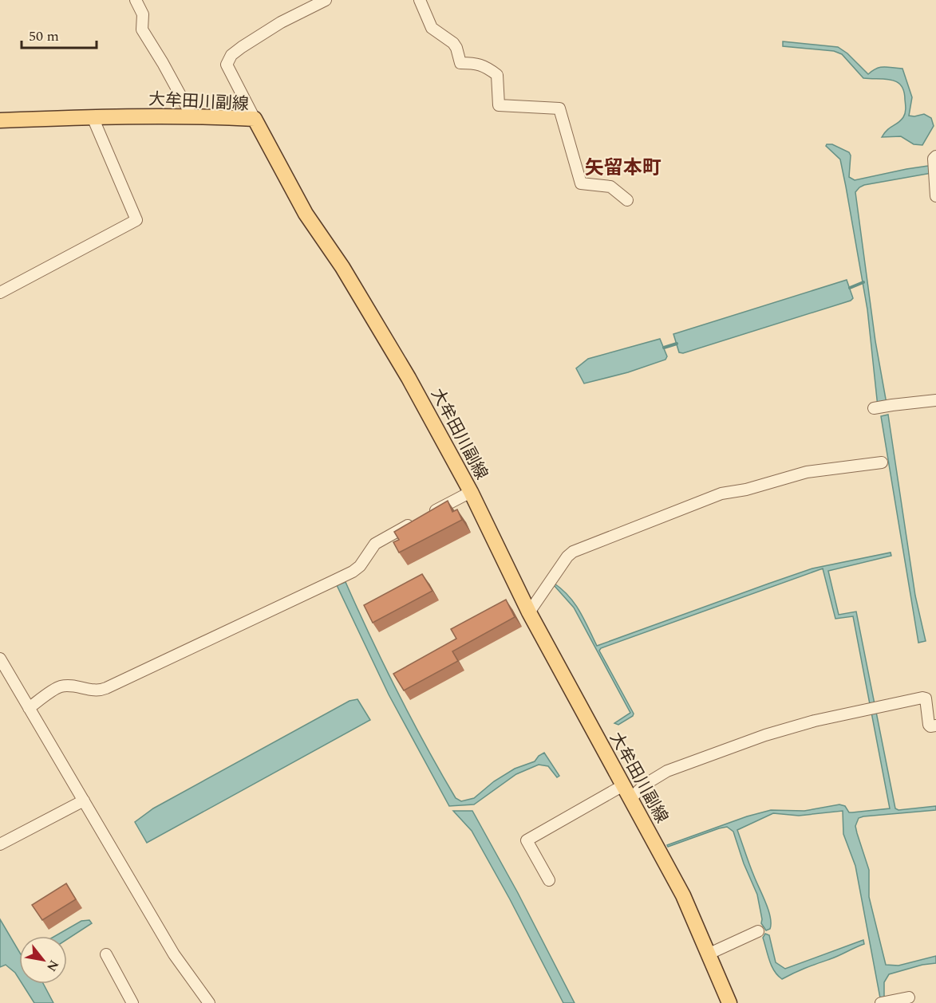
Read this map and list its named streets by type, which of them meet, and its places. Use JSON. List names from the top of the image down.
{
  "streets": {
    "main road": ["大牟田川副線"]
  },
  "districts": ["矢留本町"],
  "scale_bar": "50 m",
  "north": "bottom right"
}
